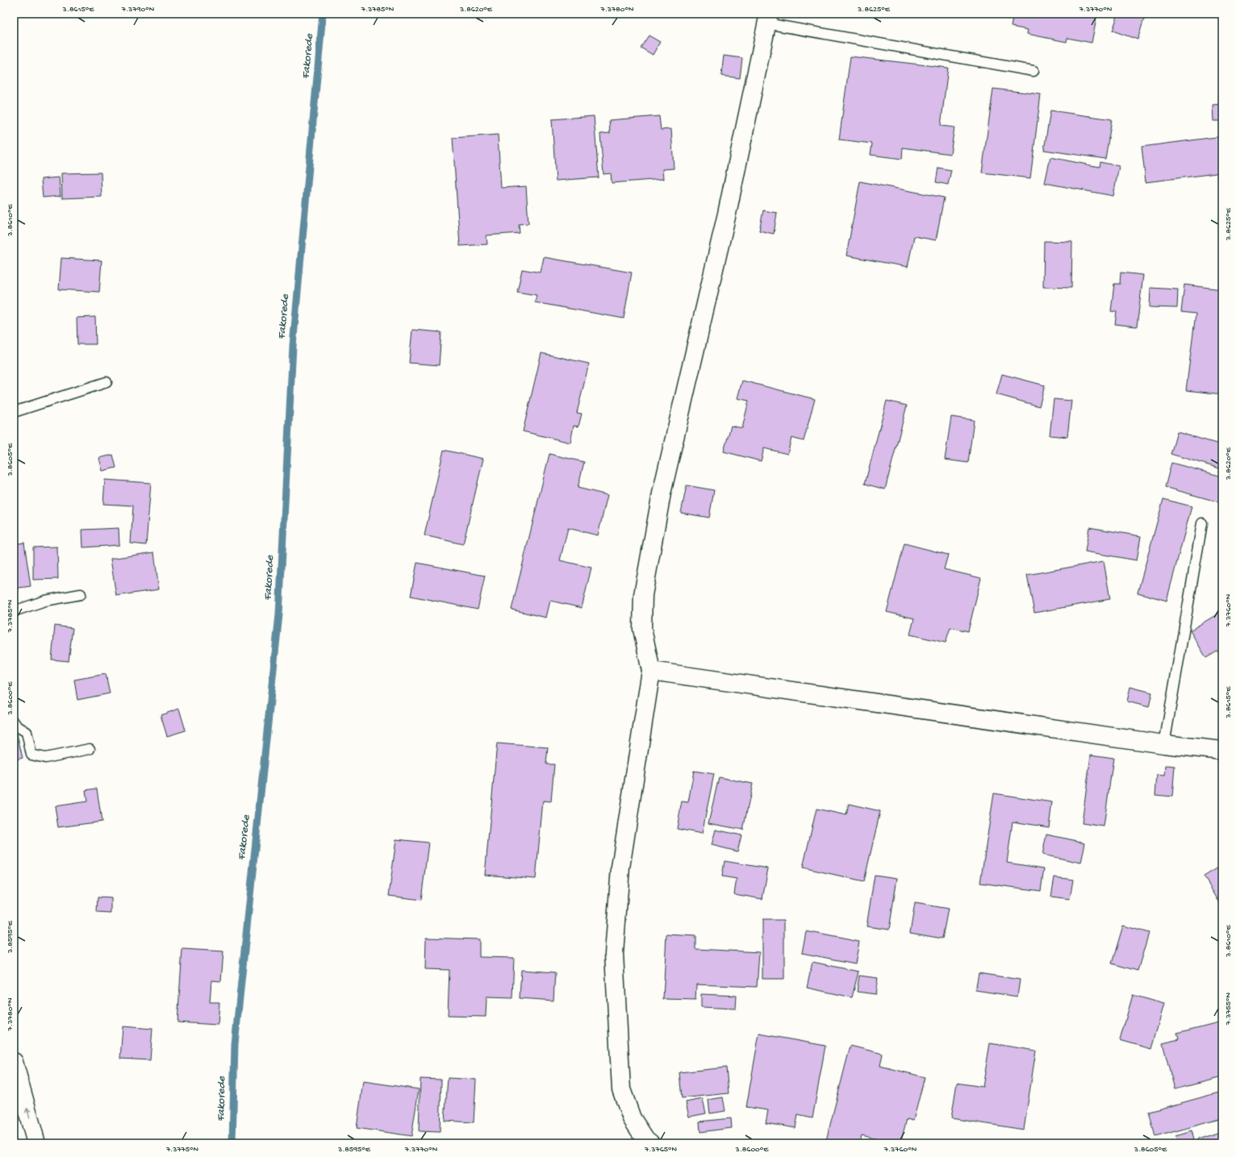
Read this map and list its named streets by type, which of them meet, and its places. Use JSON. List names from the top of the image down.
{
  "water": ["Fakorede"],
  "coordinates": [
    "3.8615°E",
    "7.3790°N",
    "7.3785°N",
    "3.8620°E",
    "7.3780°N",
    "3.8625°E",
    "7.3770°N",
    "3.8610°E",
    "3.8605°E",
    "7.3760°N",
    "3.8600°E",
    "3.8595°E",
    "7.3755°N",
    "7.3775°N",
    "7.3765°N"
  ]
}
